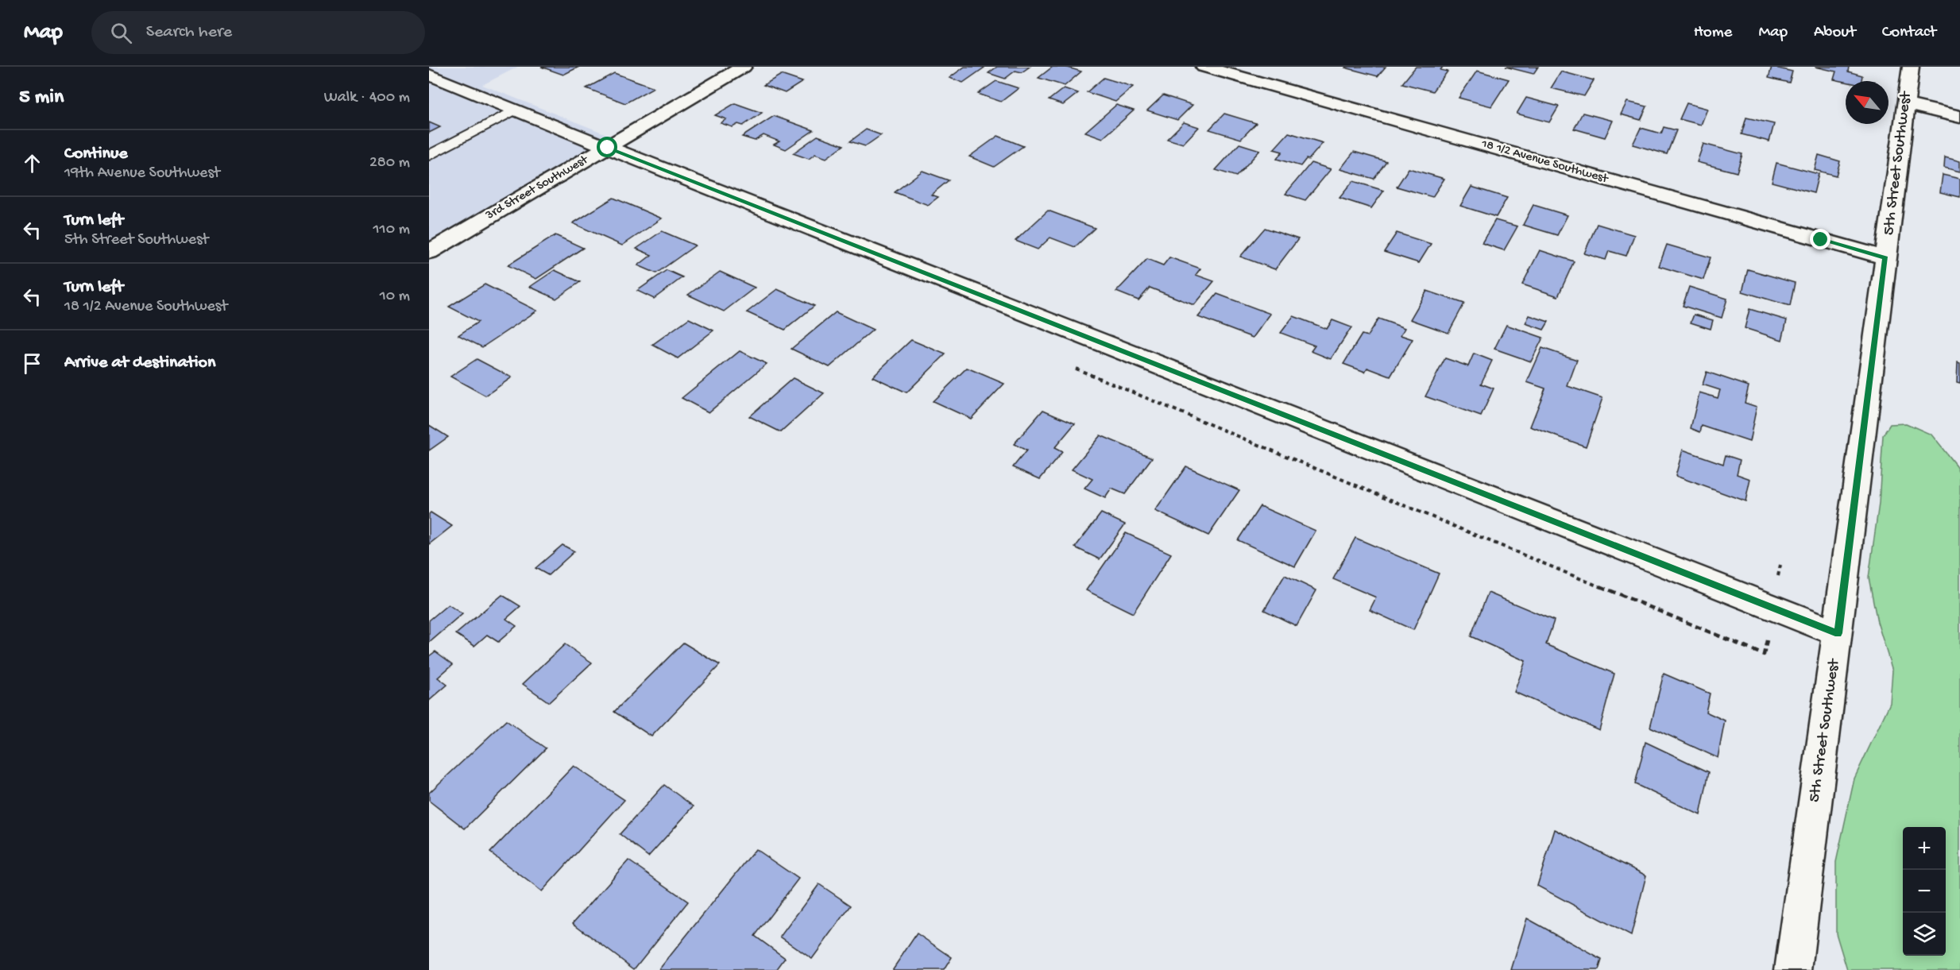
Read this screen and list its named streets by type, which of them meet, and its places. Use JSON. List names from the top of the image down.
{
  "streets": {
    "street": ["18 1/2 Avenue Southwest", "5th Street Southwest", "3rd Street Southwest"]
  },
  "crossings": [
    ["18 1/2 Avenue Southwest", "5th Street Southwest"]
  ],
  "north": "top left",
  "page": {
    "header": "Map",
    "search": "Search here",
    "nav": [
      "Home",
      "Map",
      "About",
      "Contact"
    ],
    "heading": ["5 min", "Walk · 400 m"],
    "list": [
      ["Continue", "19th Avenue Southwest", "280 m"],
      ["Turn left", "5th Street Southwest", "110 m"],
      ["Turn left", "18 1/2 Avenue Southwest", "10 m"],
      "Arrive at destination"
    ],
    "map_buttons": ["+", "−"]
  }
}
